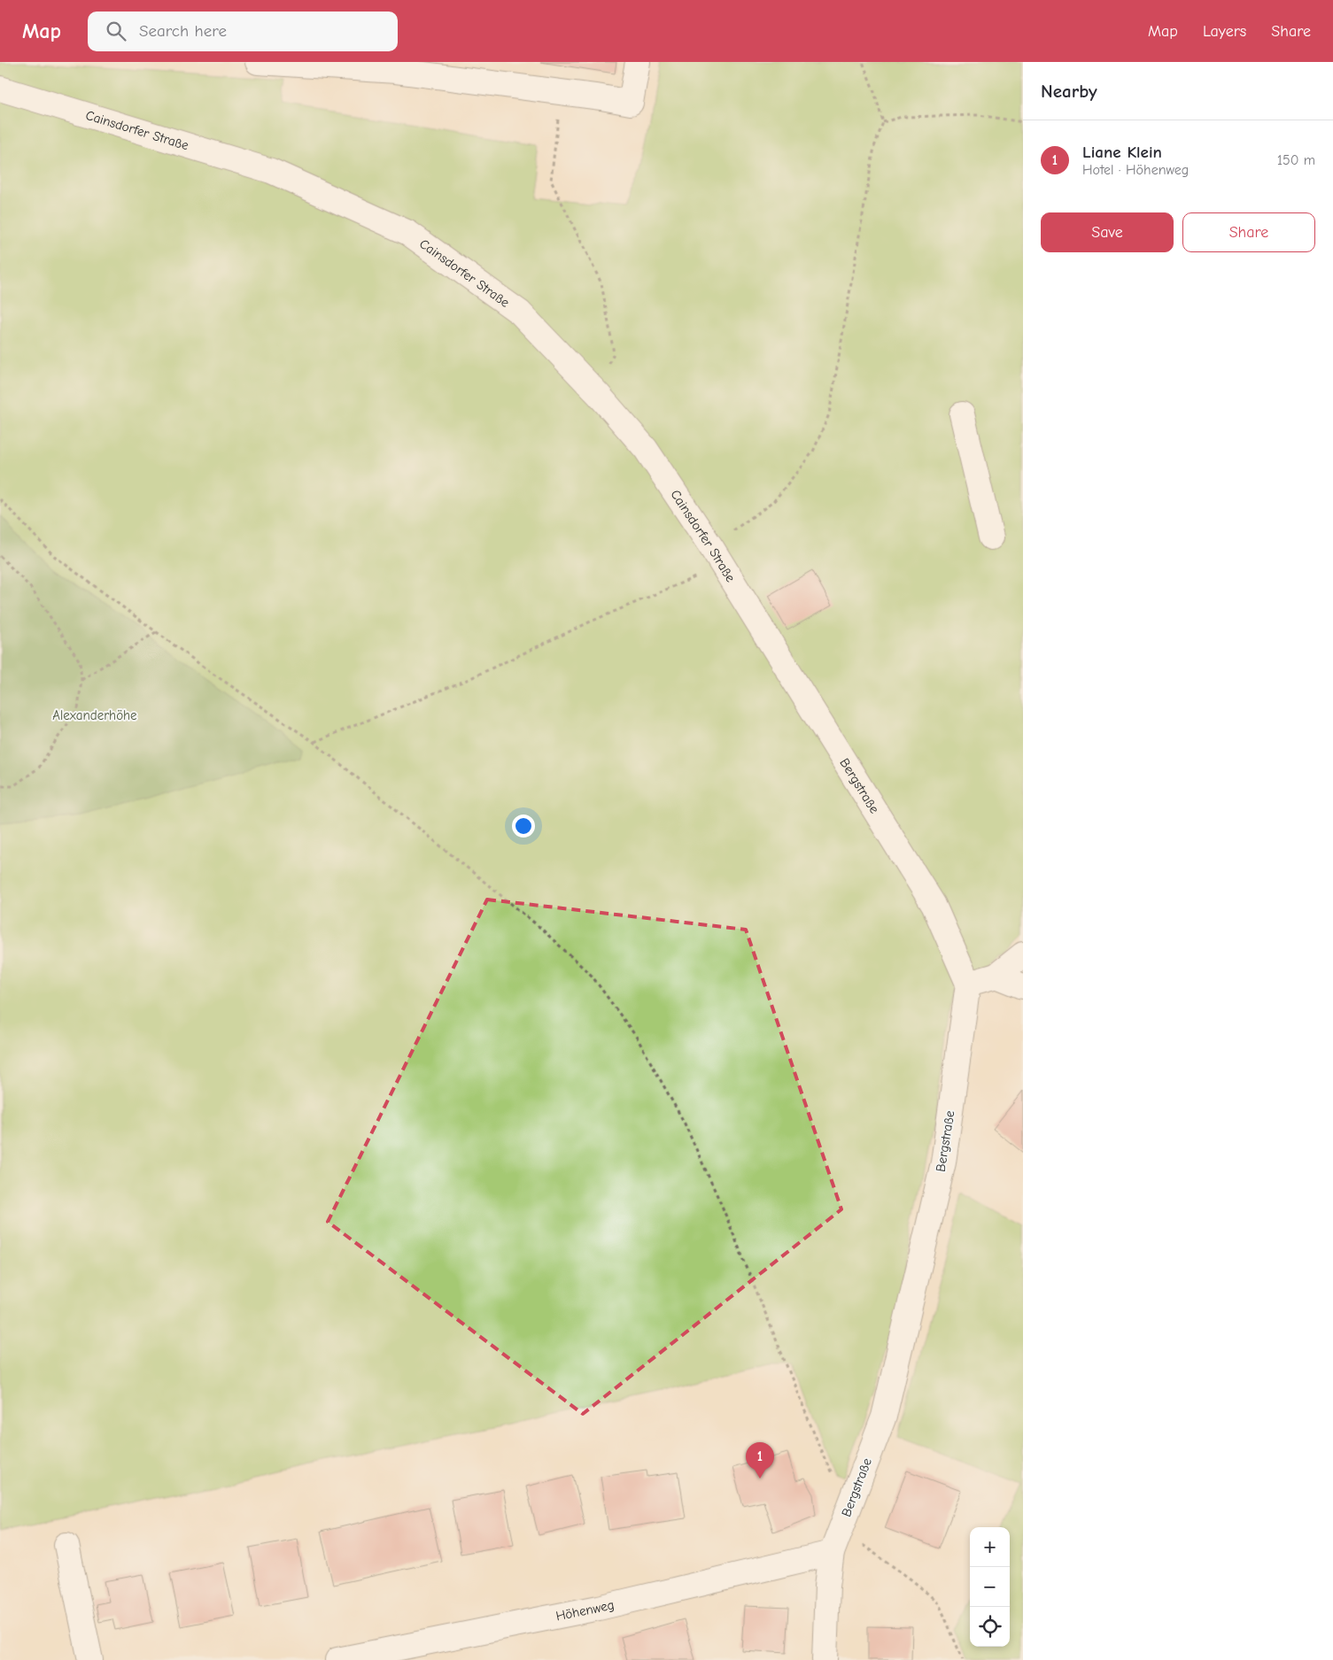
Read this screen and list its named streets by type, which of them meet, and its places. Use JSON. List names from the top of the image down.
{
  "streets": {
    "street": ["Cainsdorfer Straße", "Bergstraße", "Höhenweg"]
  },
  "crossings": [
    ["Cainsdorfer Straße", "Bergstraße"],
    ["Bergstraße", "Höhenweg"]
  ],
  "parks": ["Alexanderhöhe"],
  "page": {
    "header": "Map",
    "search": "Search here",
    "nav": ["Map", "Layers", "Share"],
    "heading": "Nearby",
    "list": [
      {
        "mark": "1",
        "name": "Liane Klein",
        "note": "Hotel · Höhenweg",
        "value": "150 m"
      }
    ],
    "buttons": ["Save", "Share"],
    "pins": "1",
    "map_buttons": ["+", "−"]
  }
}
